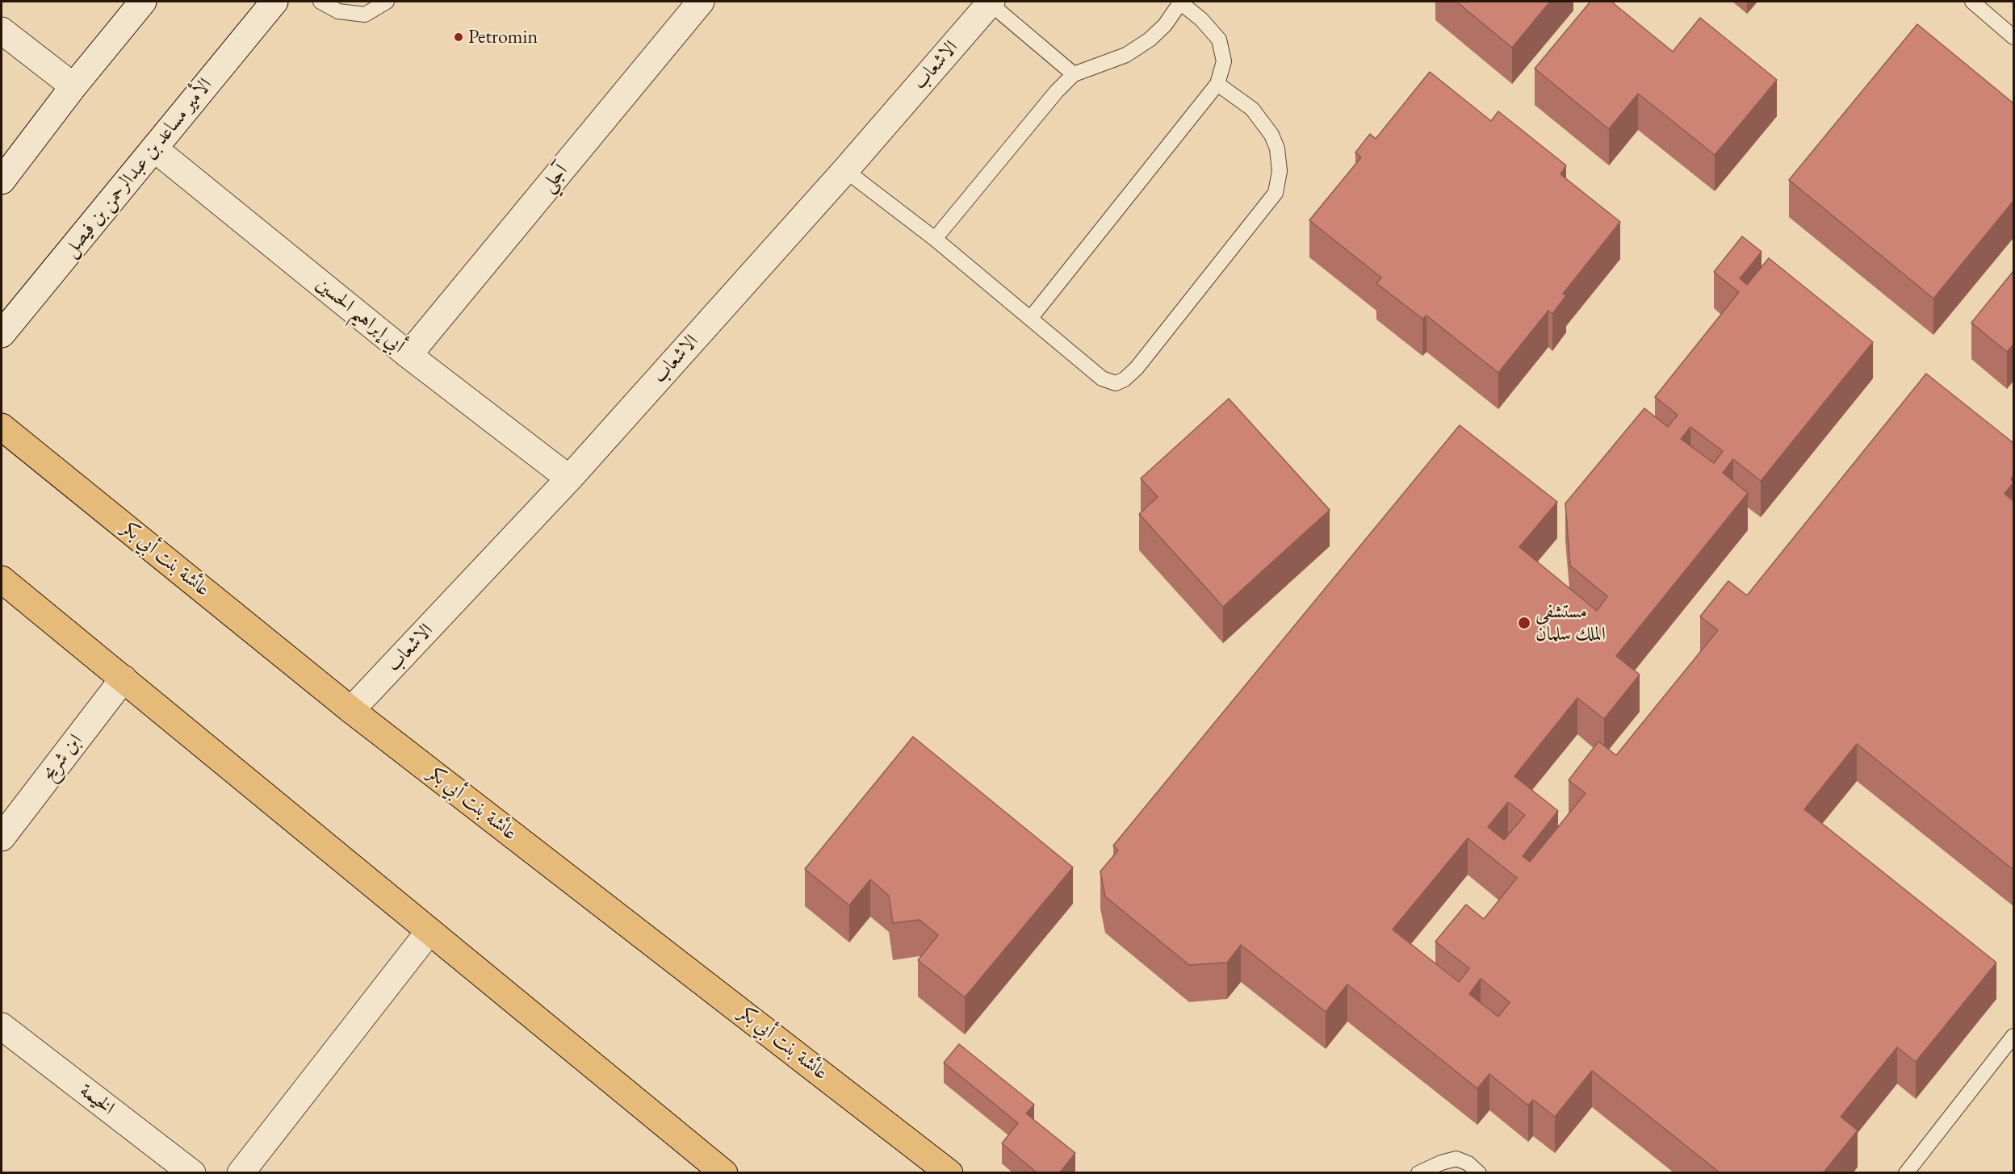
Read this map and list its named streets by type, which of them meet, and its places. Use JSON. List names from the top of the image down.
{
  "streets": {
    "main road": ["عائشة بنت أبي بكر"],
    "street": [
      "الاشعاب",
      "الأمير مساعد بن عبدالرحمن بن فيصل",
      "آجلي",
      "أبي إبراهيم الحسين",
      "ابن شريح",
      "الخيمة"
    ]
  },
  "crossings": [
    ["الاشعاب", "أبي إبراهيم الحسين"],
    ["الاشعاب", "عائشة بنت أبي بكر"],
    ["الأمير مساعد بن عبدالرحمن بن فيصل", "أبي إبراهيم الحسين"],
    ["آجلي", "أبي إبراهيم الحسين"]
  ],
  "places": ["Petromin", "مستشفى الملك سلمان"]
}
